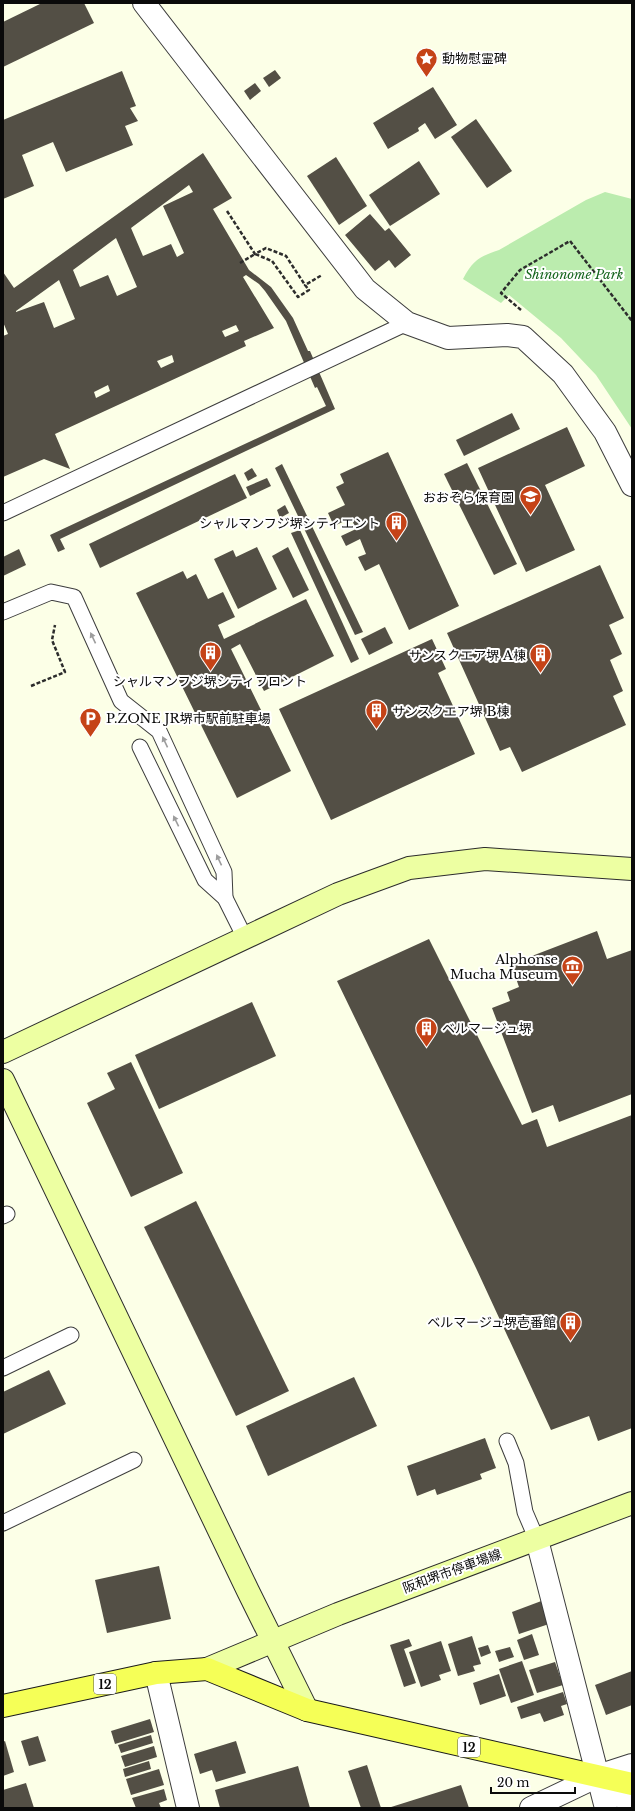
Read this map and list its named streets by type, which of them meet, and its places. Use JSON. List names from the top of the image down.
{
  "streets": {
    "main road": ["12"],
    "street": ["阪和堺市停車場線"]
  },
  "crossings": [
    ["阪和堺市停車場線", "12"]
  ],
  "parks": ["Shinonome Park"],
  "places": {
    "place": ["動物慰霊碑"],
    "school or university": ["おおぞら保育園"],
    "building": [
      "シャルマンフジ堺シティエント",
      "シャルマンフジ堺シティフロント",
      "サンスクエア堺 A棟",
      "サンスクエア堺 B棟",
      "ベルマージュ堺",
      "ベルマージュ堺壱番館"
    ],
    "parking": ["P.ZONE JR堺市駅前駐車場"],
    "museum": ["Alphonse Mucha Museum"]
  },
  "scale_bar": "20 m"
}
